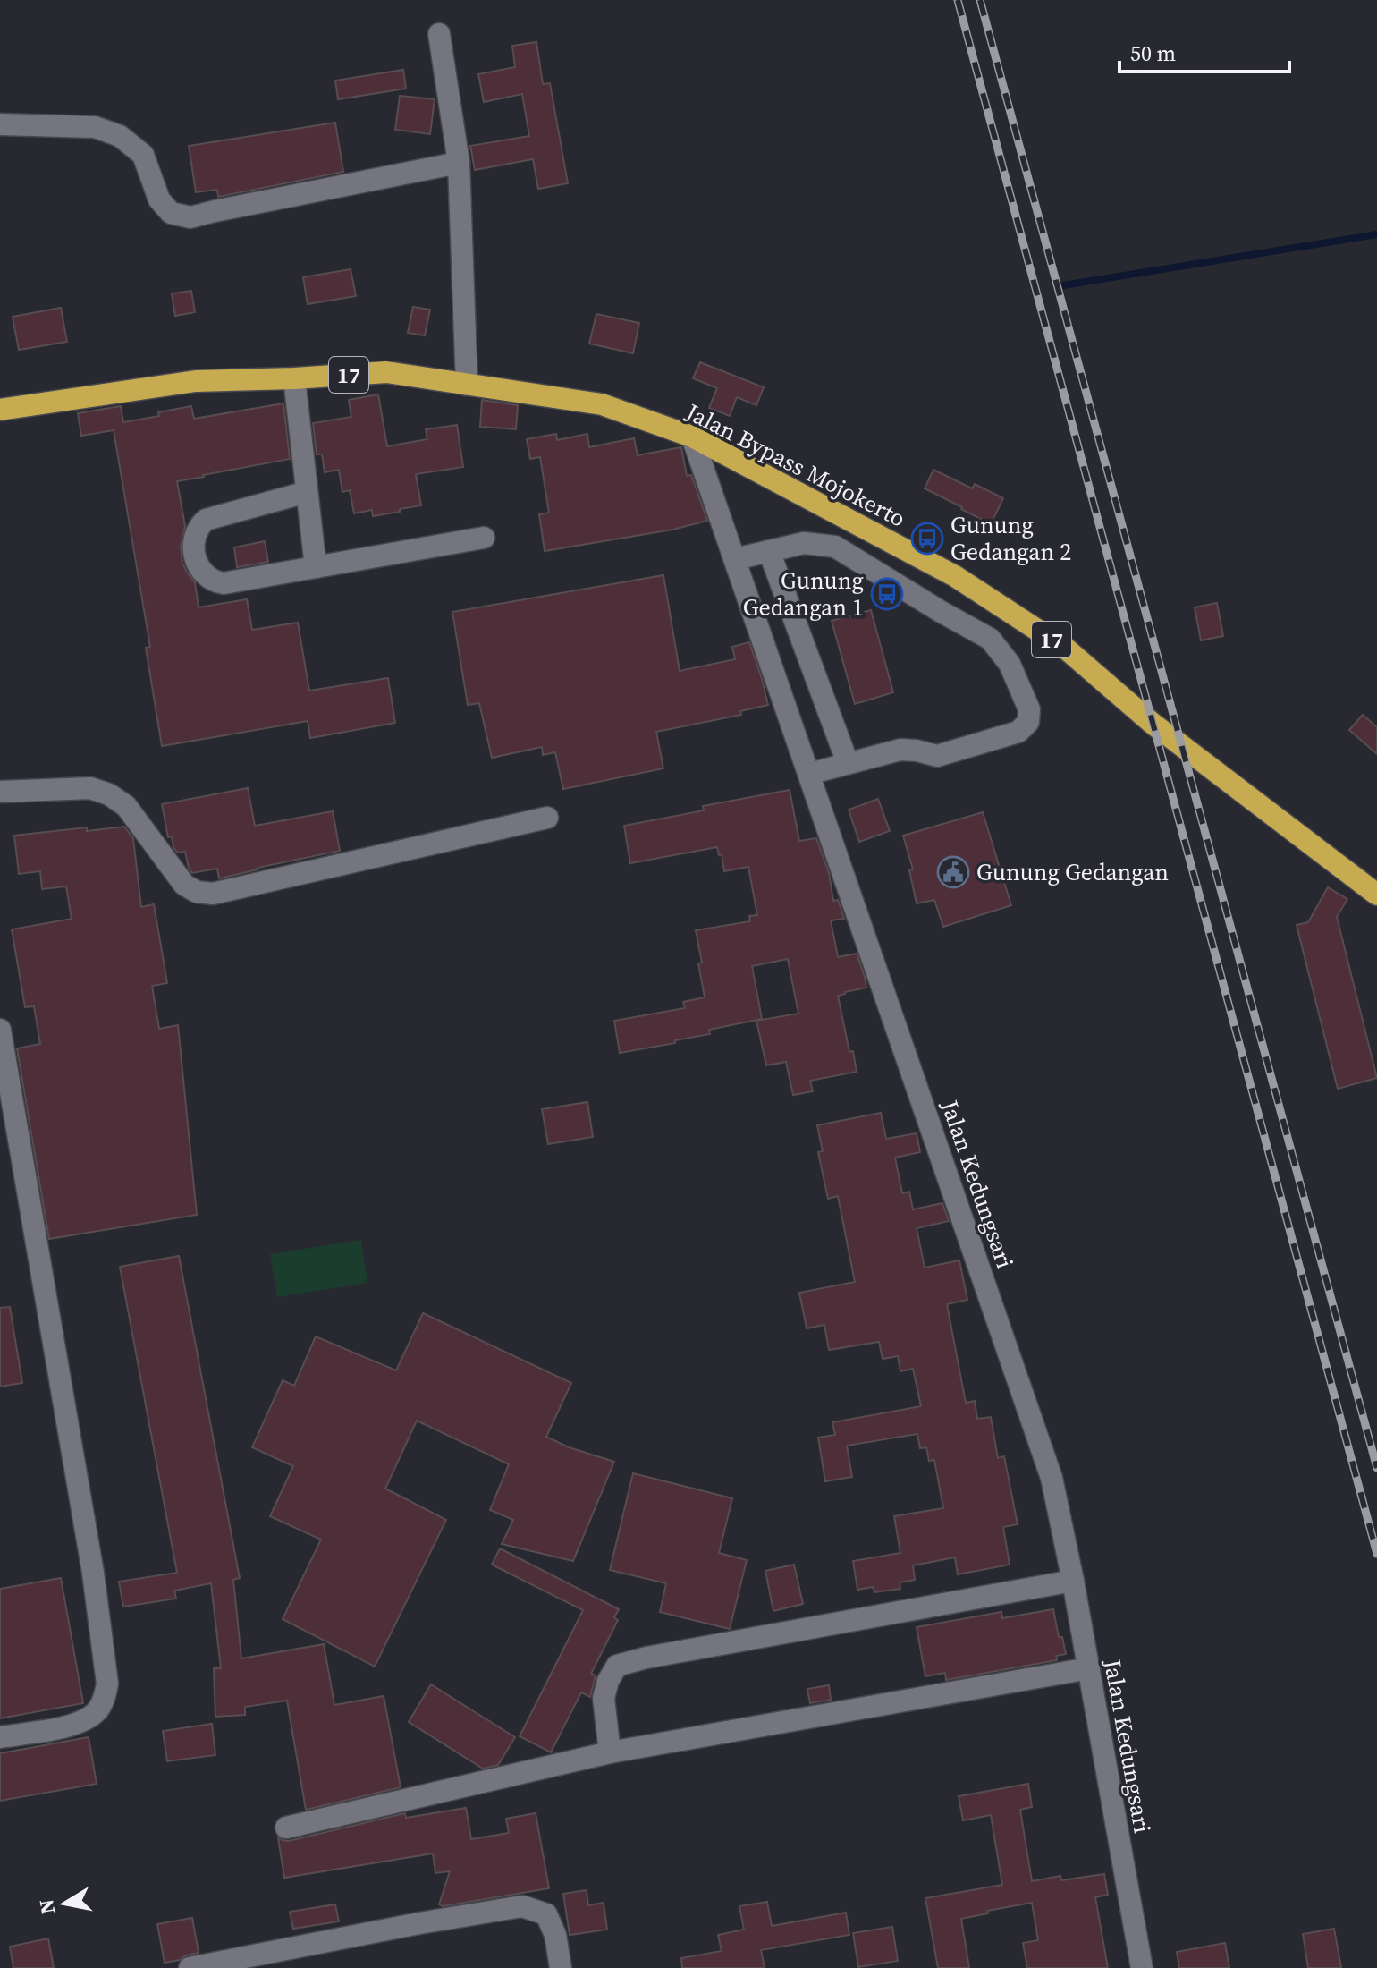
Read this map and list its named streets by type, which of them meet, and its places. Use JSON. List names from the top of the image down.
{
  "streets": {
    "highway": ["17", "Jalan Bypass Mojokerto"],
    "street": ["Jalan Kedungsari"]
  },
  "crossings": [
    ["Jalan Bypass Mojokerto", "Jalan Kedungsari"]
  ],
  "places": {
    "bus stop": ["Gunung Gedangan 2", "Gunung Gedangan 1"],
    "public building": ["Gunung Gedangan"]
  },
  "scale_bar": "50 m",
  "north": "left"
}
